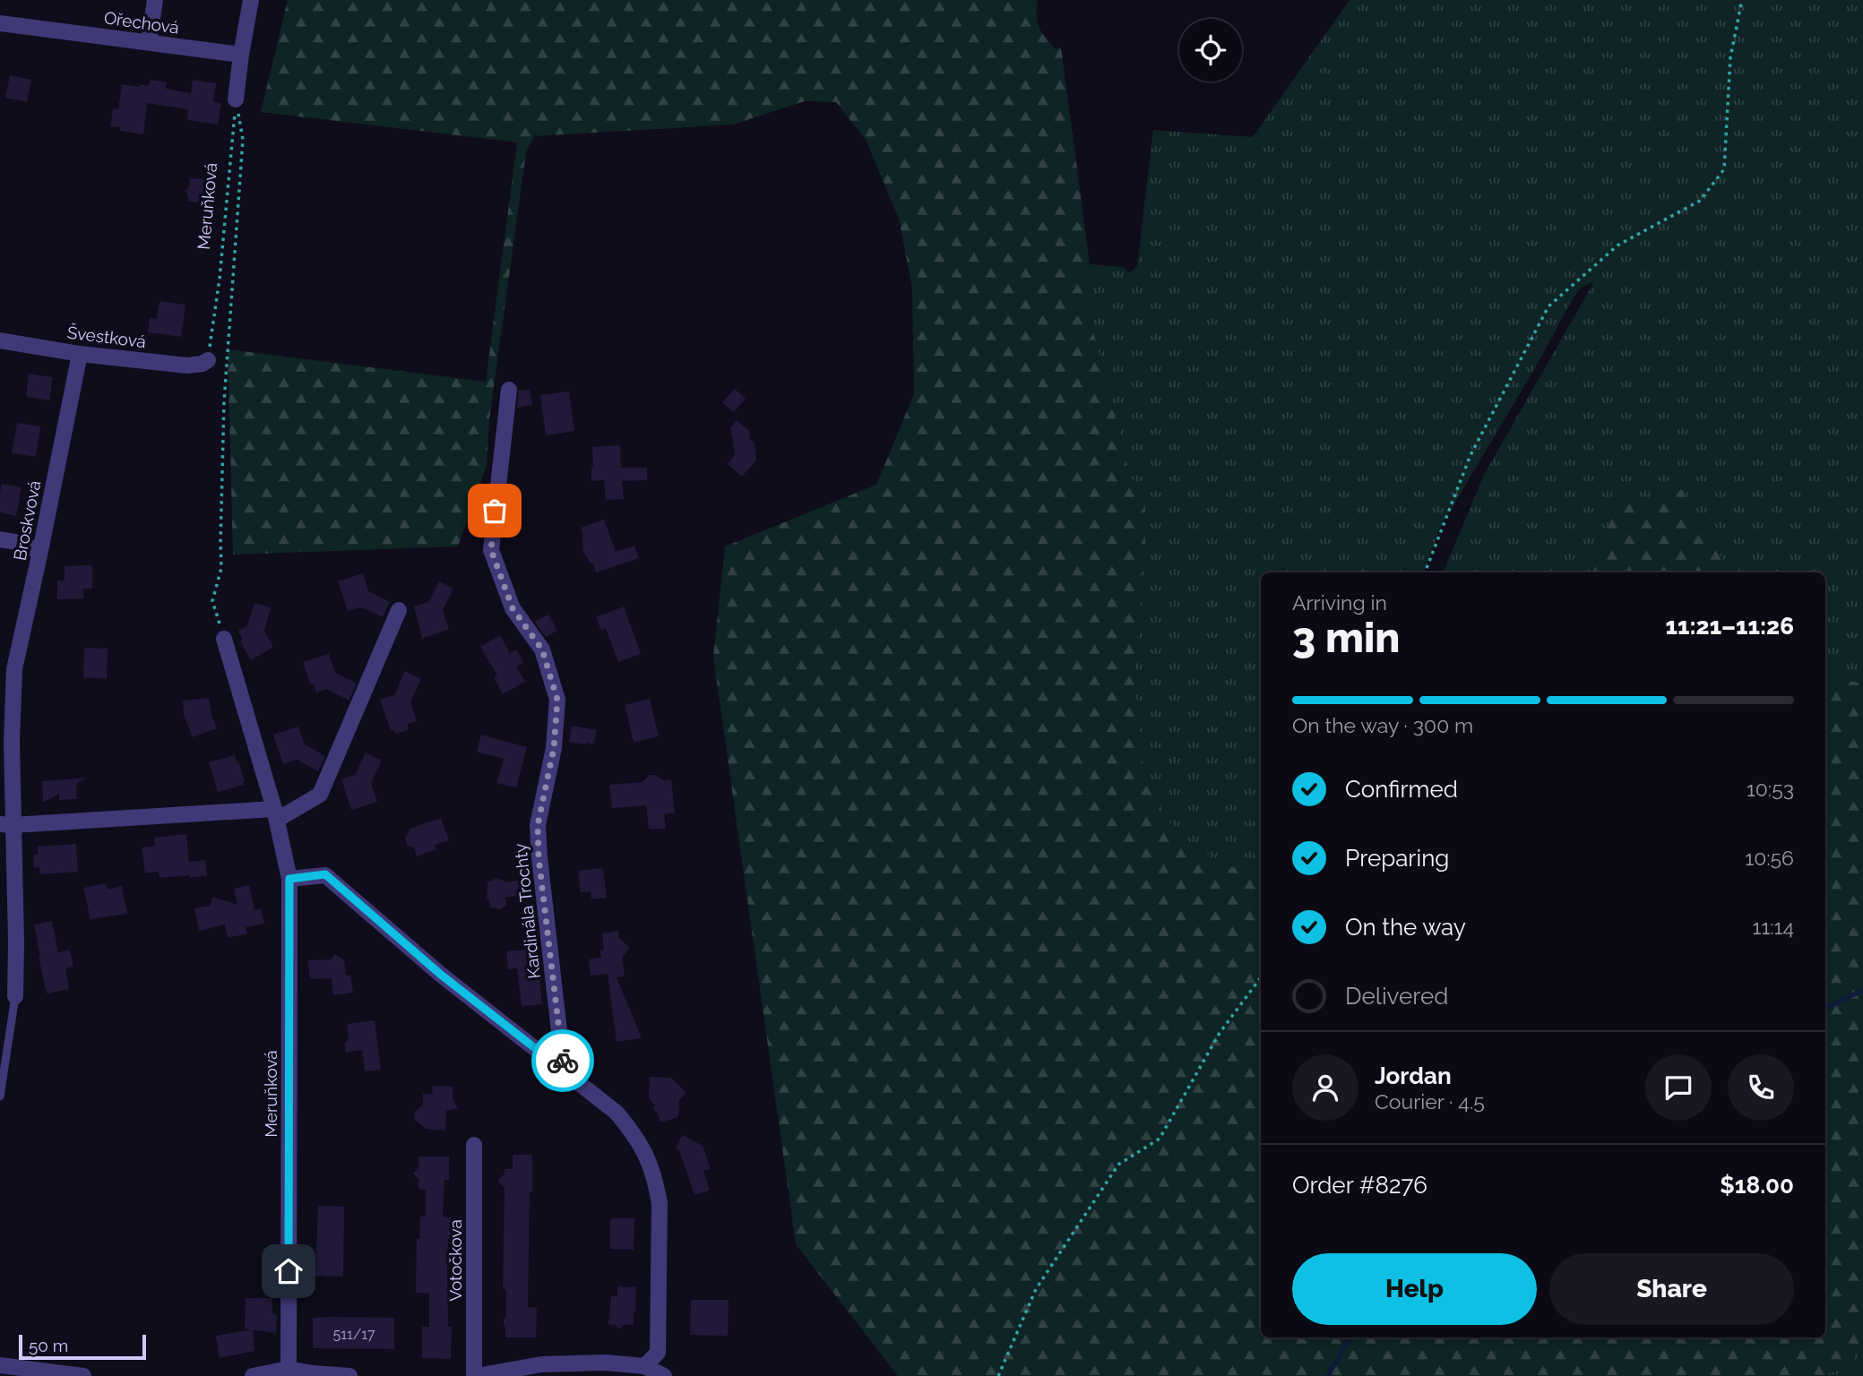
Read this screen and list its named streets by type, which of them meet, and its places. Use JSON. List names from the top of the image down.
{
  "streets": {
    "street": [
      "Ořechová",
      "Meruňková",
      "Švestková",
      "Broskvová",
      "Kardinála Trochty",
      "Votočkova"
    ]
  },
  "crossings": [
    ["Meruňková", "Švestková"],
    ["Švestková", "Broskvová"]
  ],
  "house_numbers": ["511/17"],
  "scale_bar": "50 m",
  "page": {
    "heading": ["3 min", "Arriving in", "11:21–11:26"],
    "panel": [
      "Jordan",
      "Courier · 4.5",
      "Order #8276",
      "$18.00"
    ],
    "bar": "On the way · 300 m",
    "list": [
      ["Confirmed", "10:53"],
      ["Preparing", "10:56"],
      ["On the way", "11:14"],
      "Delivered"
    ],
    "buttons": ["Help", "Share"],
    "scale": "50 m"
  }
}
